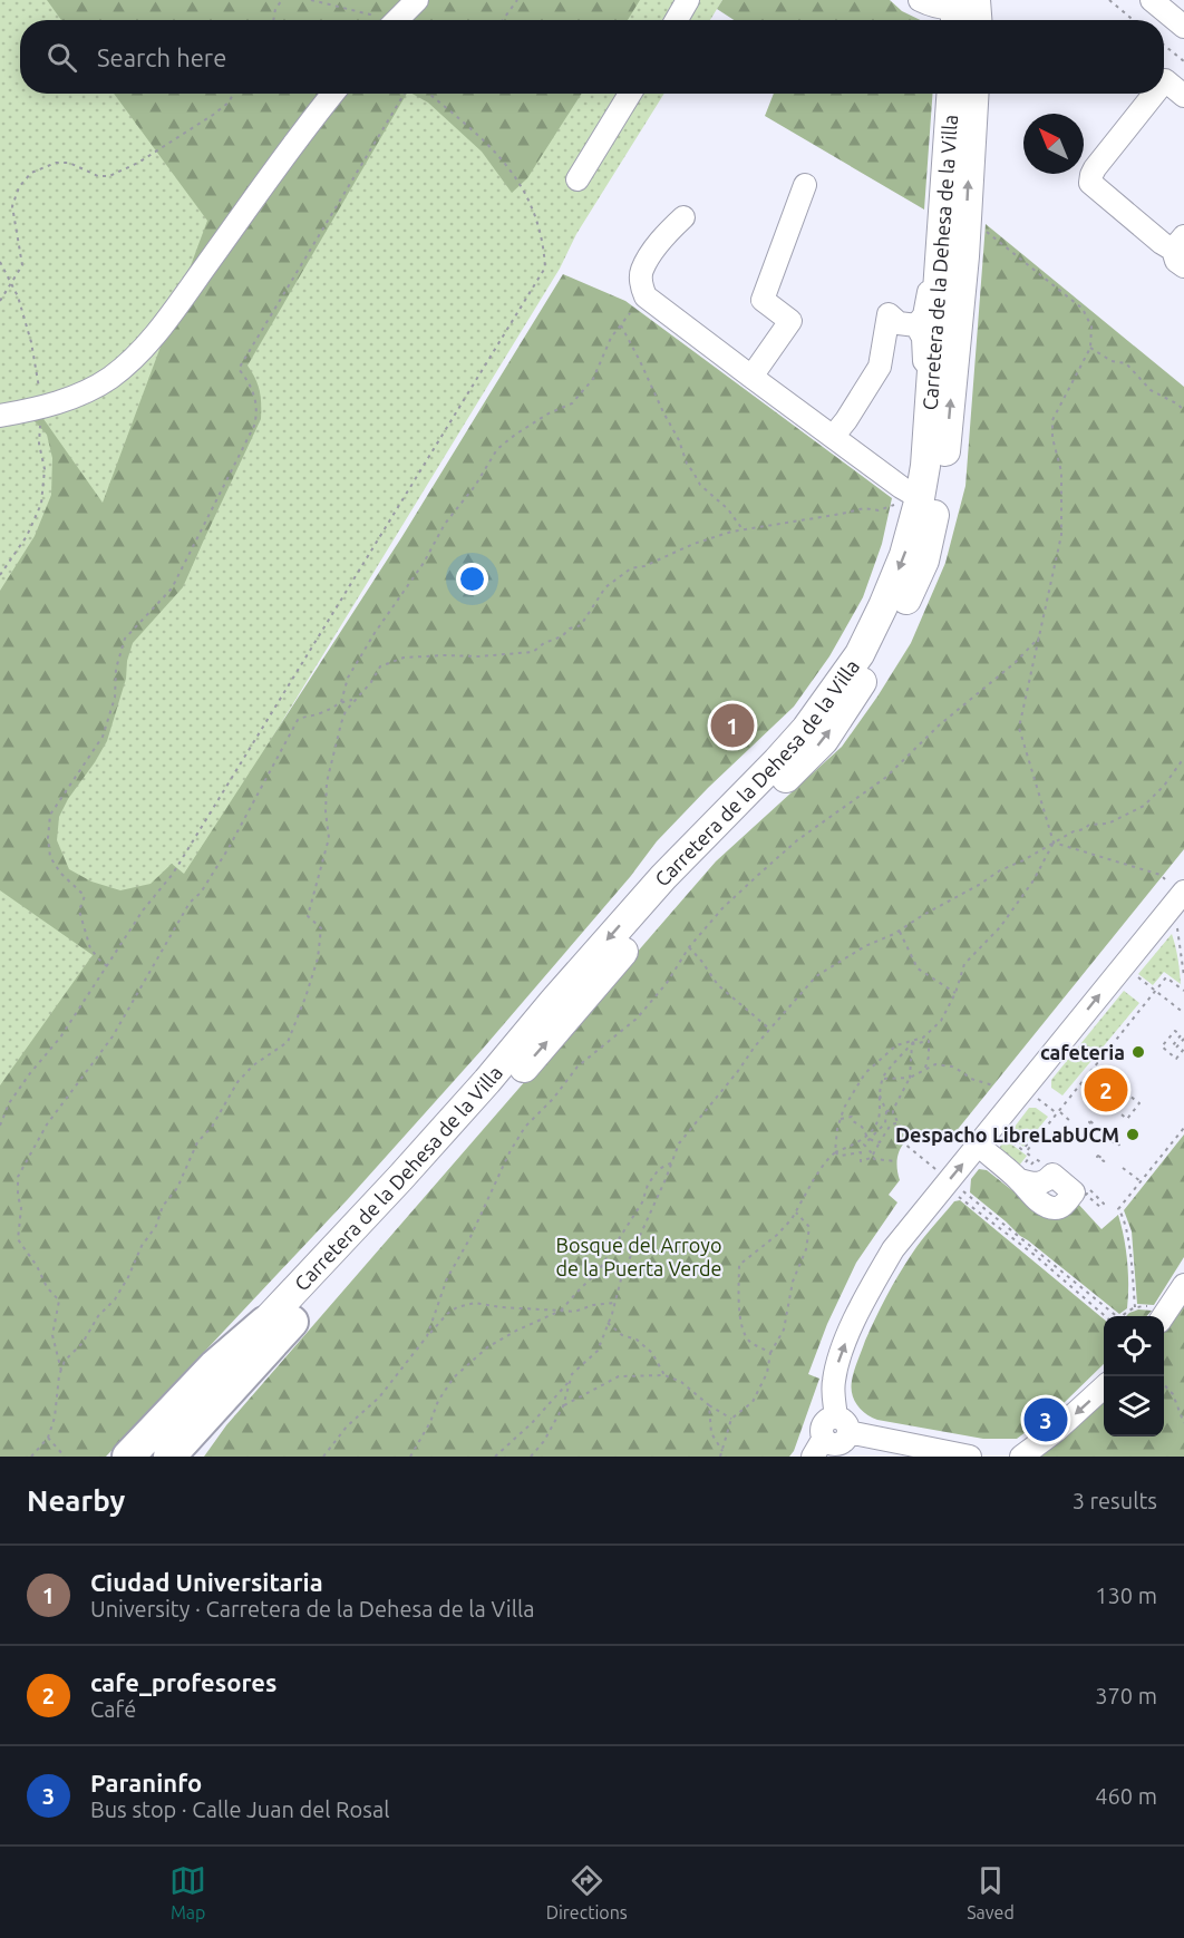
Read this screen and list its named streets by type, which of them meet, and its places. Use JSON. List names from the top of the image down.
{
  "streets": {
    "main road": ["Carretera de la Dehesa de la Villa"]
  },
  "parks": ["Bosque del Arroyo de la Puerta Verde"],
  "places": ["cafeteria", "Despacho LibreLabUCM"],
  "north": "top left",
  "page": {
    "search": "Search here",
    "pins": ["1", "2", "3"],
    "heading": ["Nearby", "3 results"],
    "list": [
      {
        "mark": "1",
        "name": "Ciudad Universitaria",
        "note": "University · Carretera de la Dehesa de la Villa",
        "value": "130 m"
      },
      {
        "mark": "2",
        "name": "cafe_profesores",
        "note": "Café",
        "value": "370 m"
      },
      {
        "mark": "3",
        "name": "Paraninfo",
        "note": "Bus stop · Calle Juan del Rosal",
        "value": "460 m"
      }
    ],
    "nav": ["Map", "Directions", "Saved"]
  }
}
